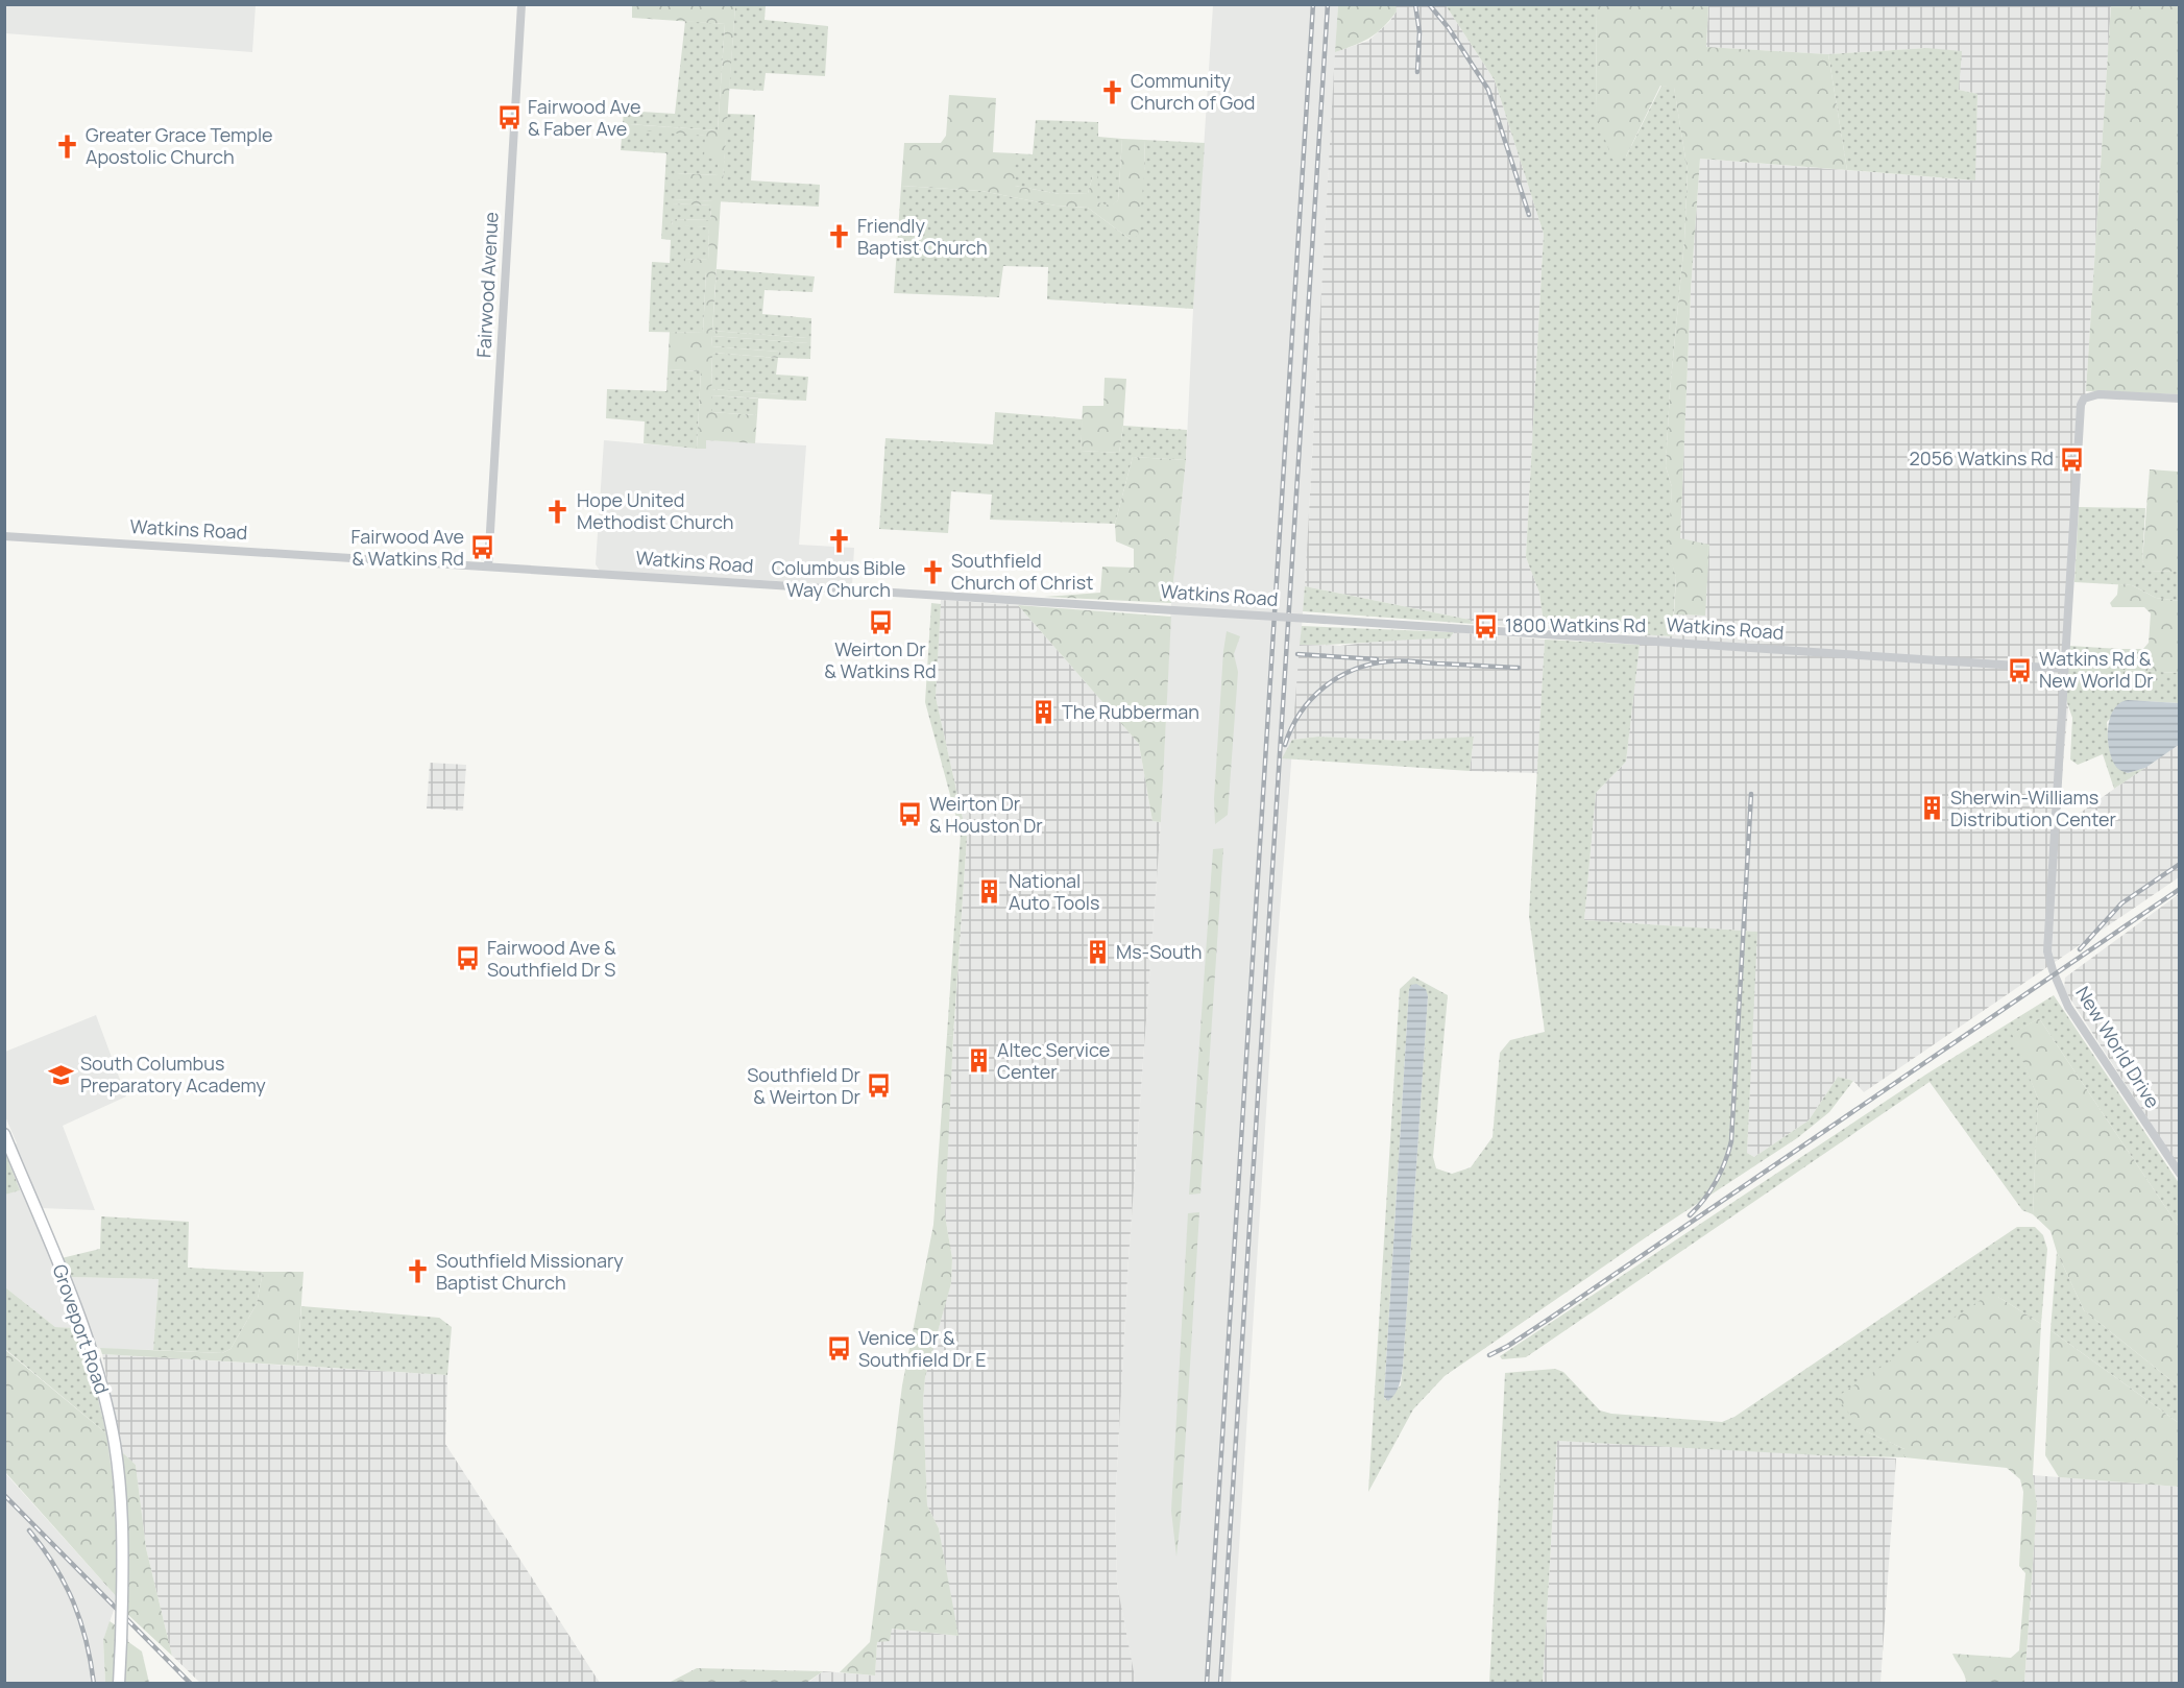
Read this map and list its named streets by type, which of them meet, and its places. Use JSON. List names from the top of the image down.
{
  "streets": {
    "main road": ["Groveport Road"],
    "street": ["Fairwood Avenue", "Watkins Road", "New World Drive"]
  },
  "crossings": [
    ["Fairwood Avenue", "Watkins Road"],
    ["Watkins Road", "New World Drive"]
  ],
  "places": {
    "church": [
      "Community Church of God",
      "Greater Grace Temple Apostolic Church",
      "Friendly Baptist Church",
      "Hope United Methodist Church",
      "Columbus Bible Way Church",
      "Southfield Church of Christ",
      "Southfield Missionary Baptist Church"
    ],
    "bus stop": [
      "Fairwood Ave & Faber Ave",
      "2056 Watkins Rd",
      "Fairwood Ave & Watkins Rd",
      "Weirton Dr & Watkins Rd",
      "1800 Watkins Rd",
      "Watkins Rd & New World Dr",
      "Weirton Dr & Houston Dr",
      "Fairwood Ave & Southfield Dr S",
      "Southfield Dr & Weirton Dr",
      "Venice Dr & Southfield Dr E"
    ],
    "building": [
      "The Rubberman",
      "Sherwin-Williams Distribution Center",
      "National Auto Tools",
      "Ms-South",
      "Altec Service Center"
    ],
    "school or university": ["South Columbus Preparatory Academy"]
  }
}
